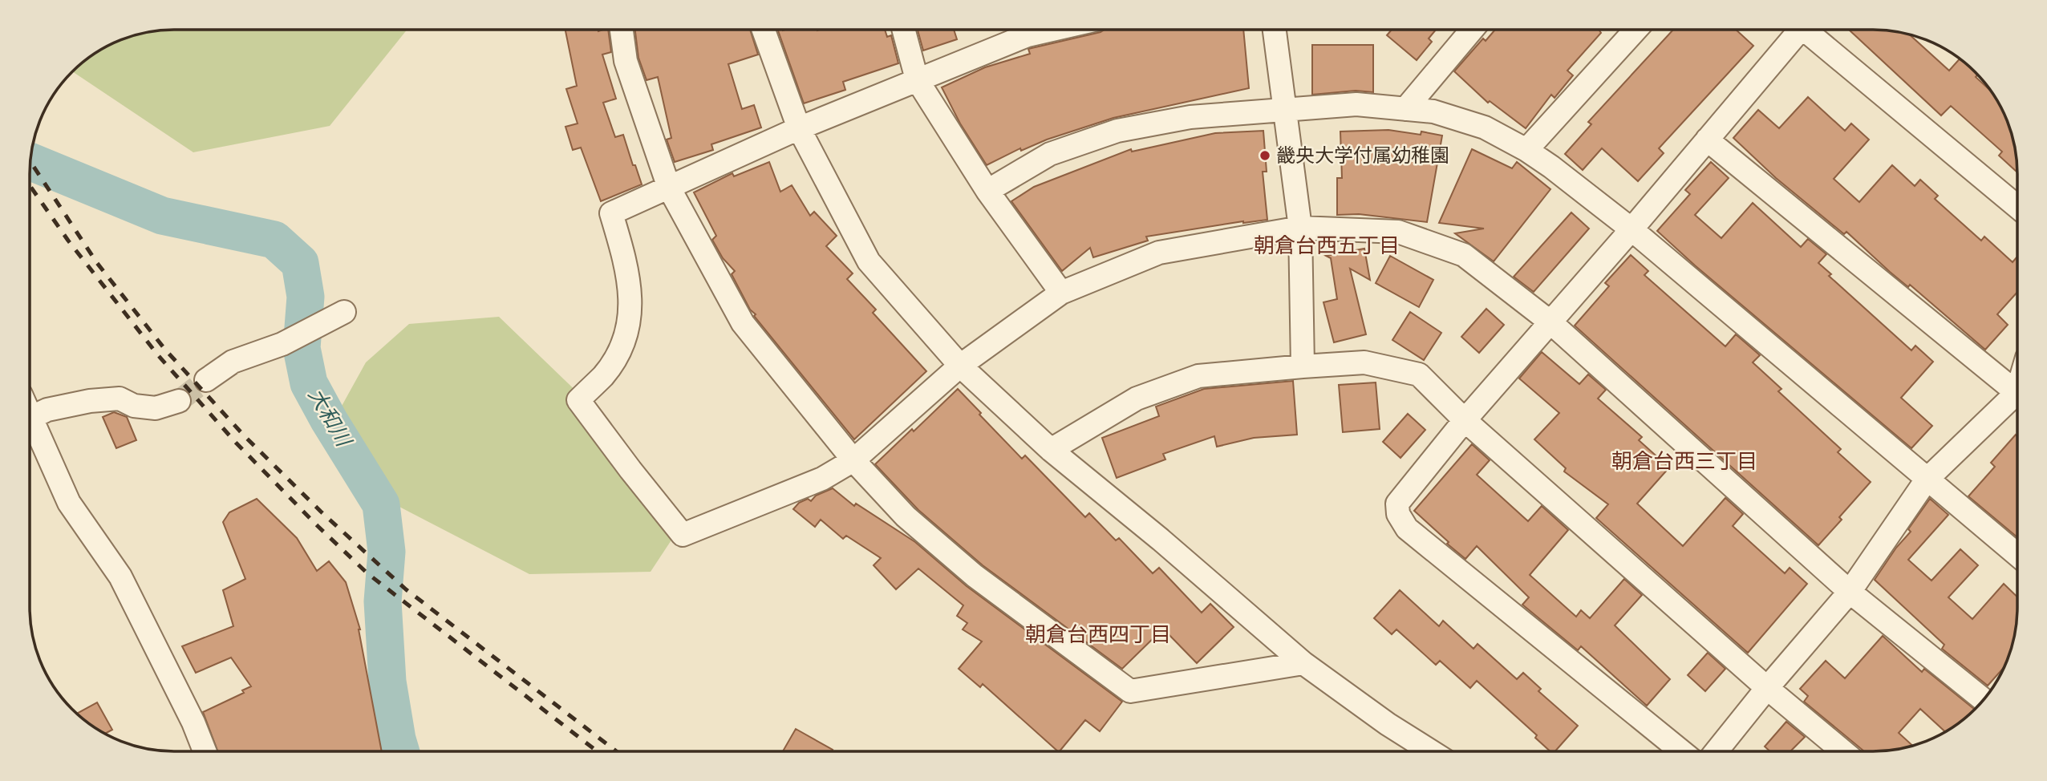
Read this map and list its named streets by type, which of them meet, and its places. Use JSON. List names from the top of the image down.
{
  "districts": ["朝倉台西五丁目", "朝倉台西三丁目", "朝倉台西四丁目"],
  "water": ["大和川"],
  "places": ["畿央大学付属幼稚園"]
}
